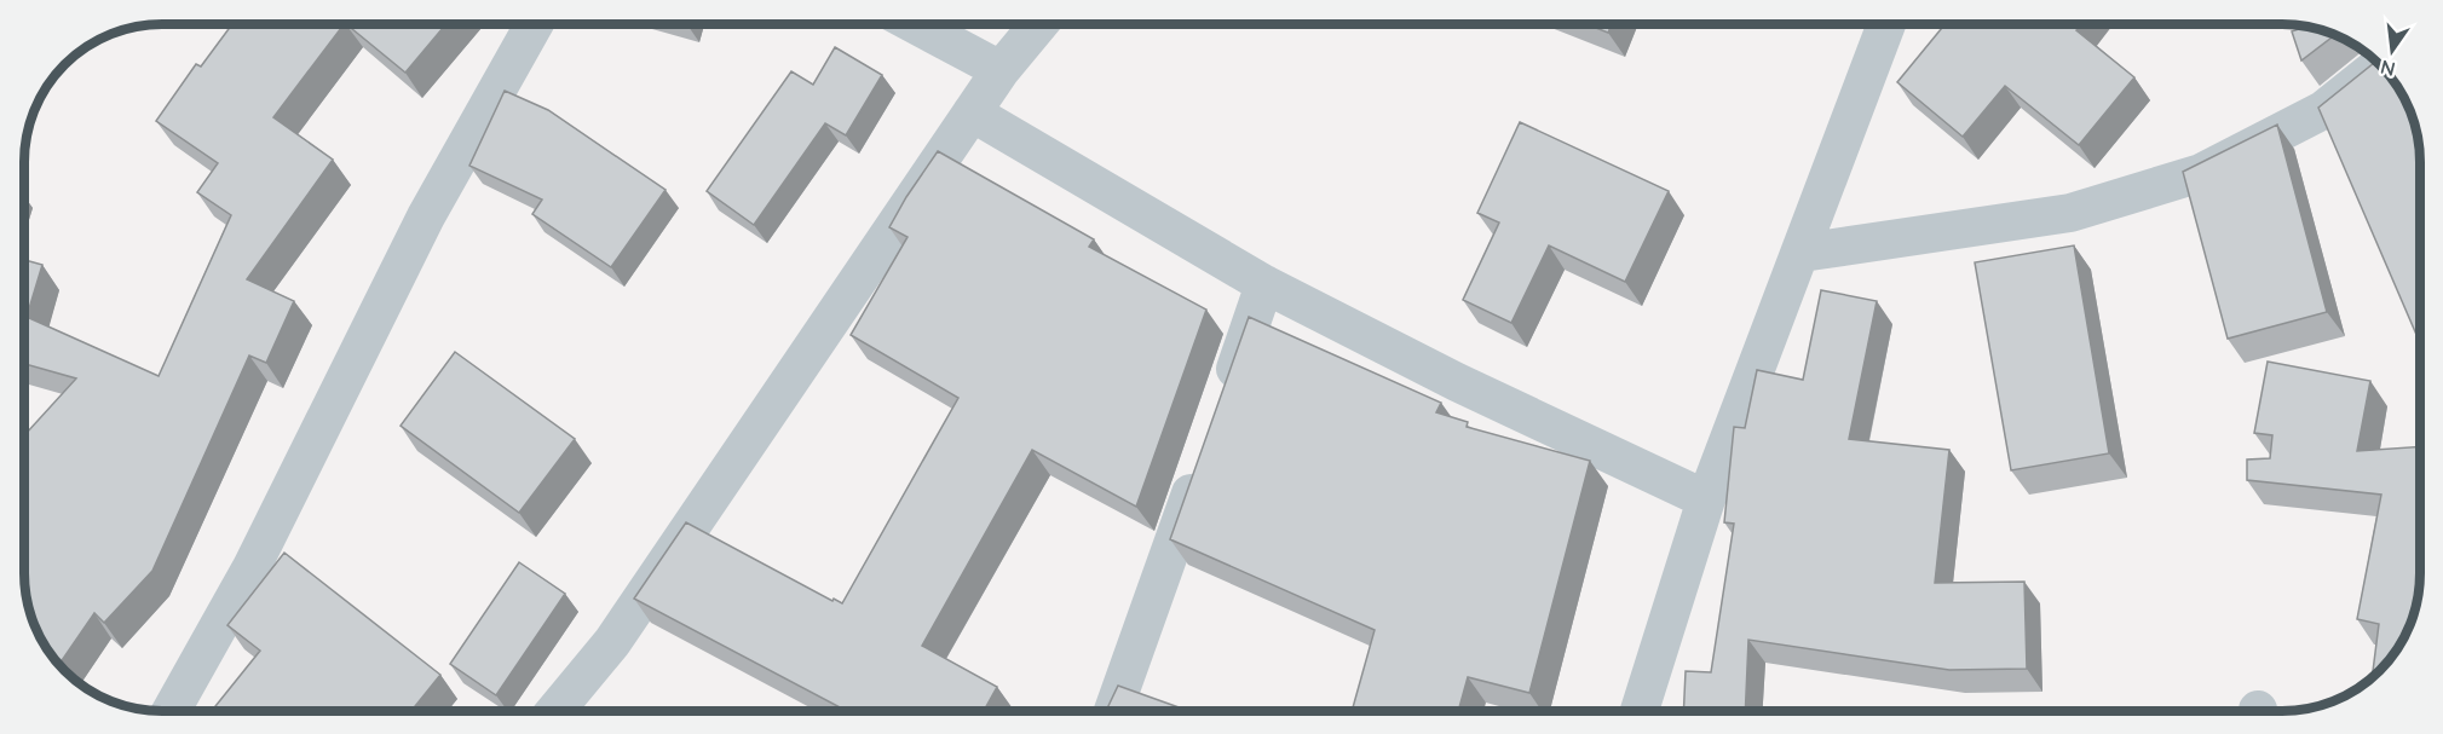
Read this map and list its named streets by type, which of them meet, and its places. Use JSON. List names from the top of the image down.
{
  "north": "bottom"
}
